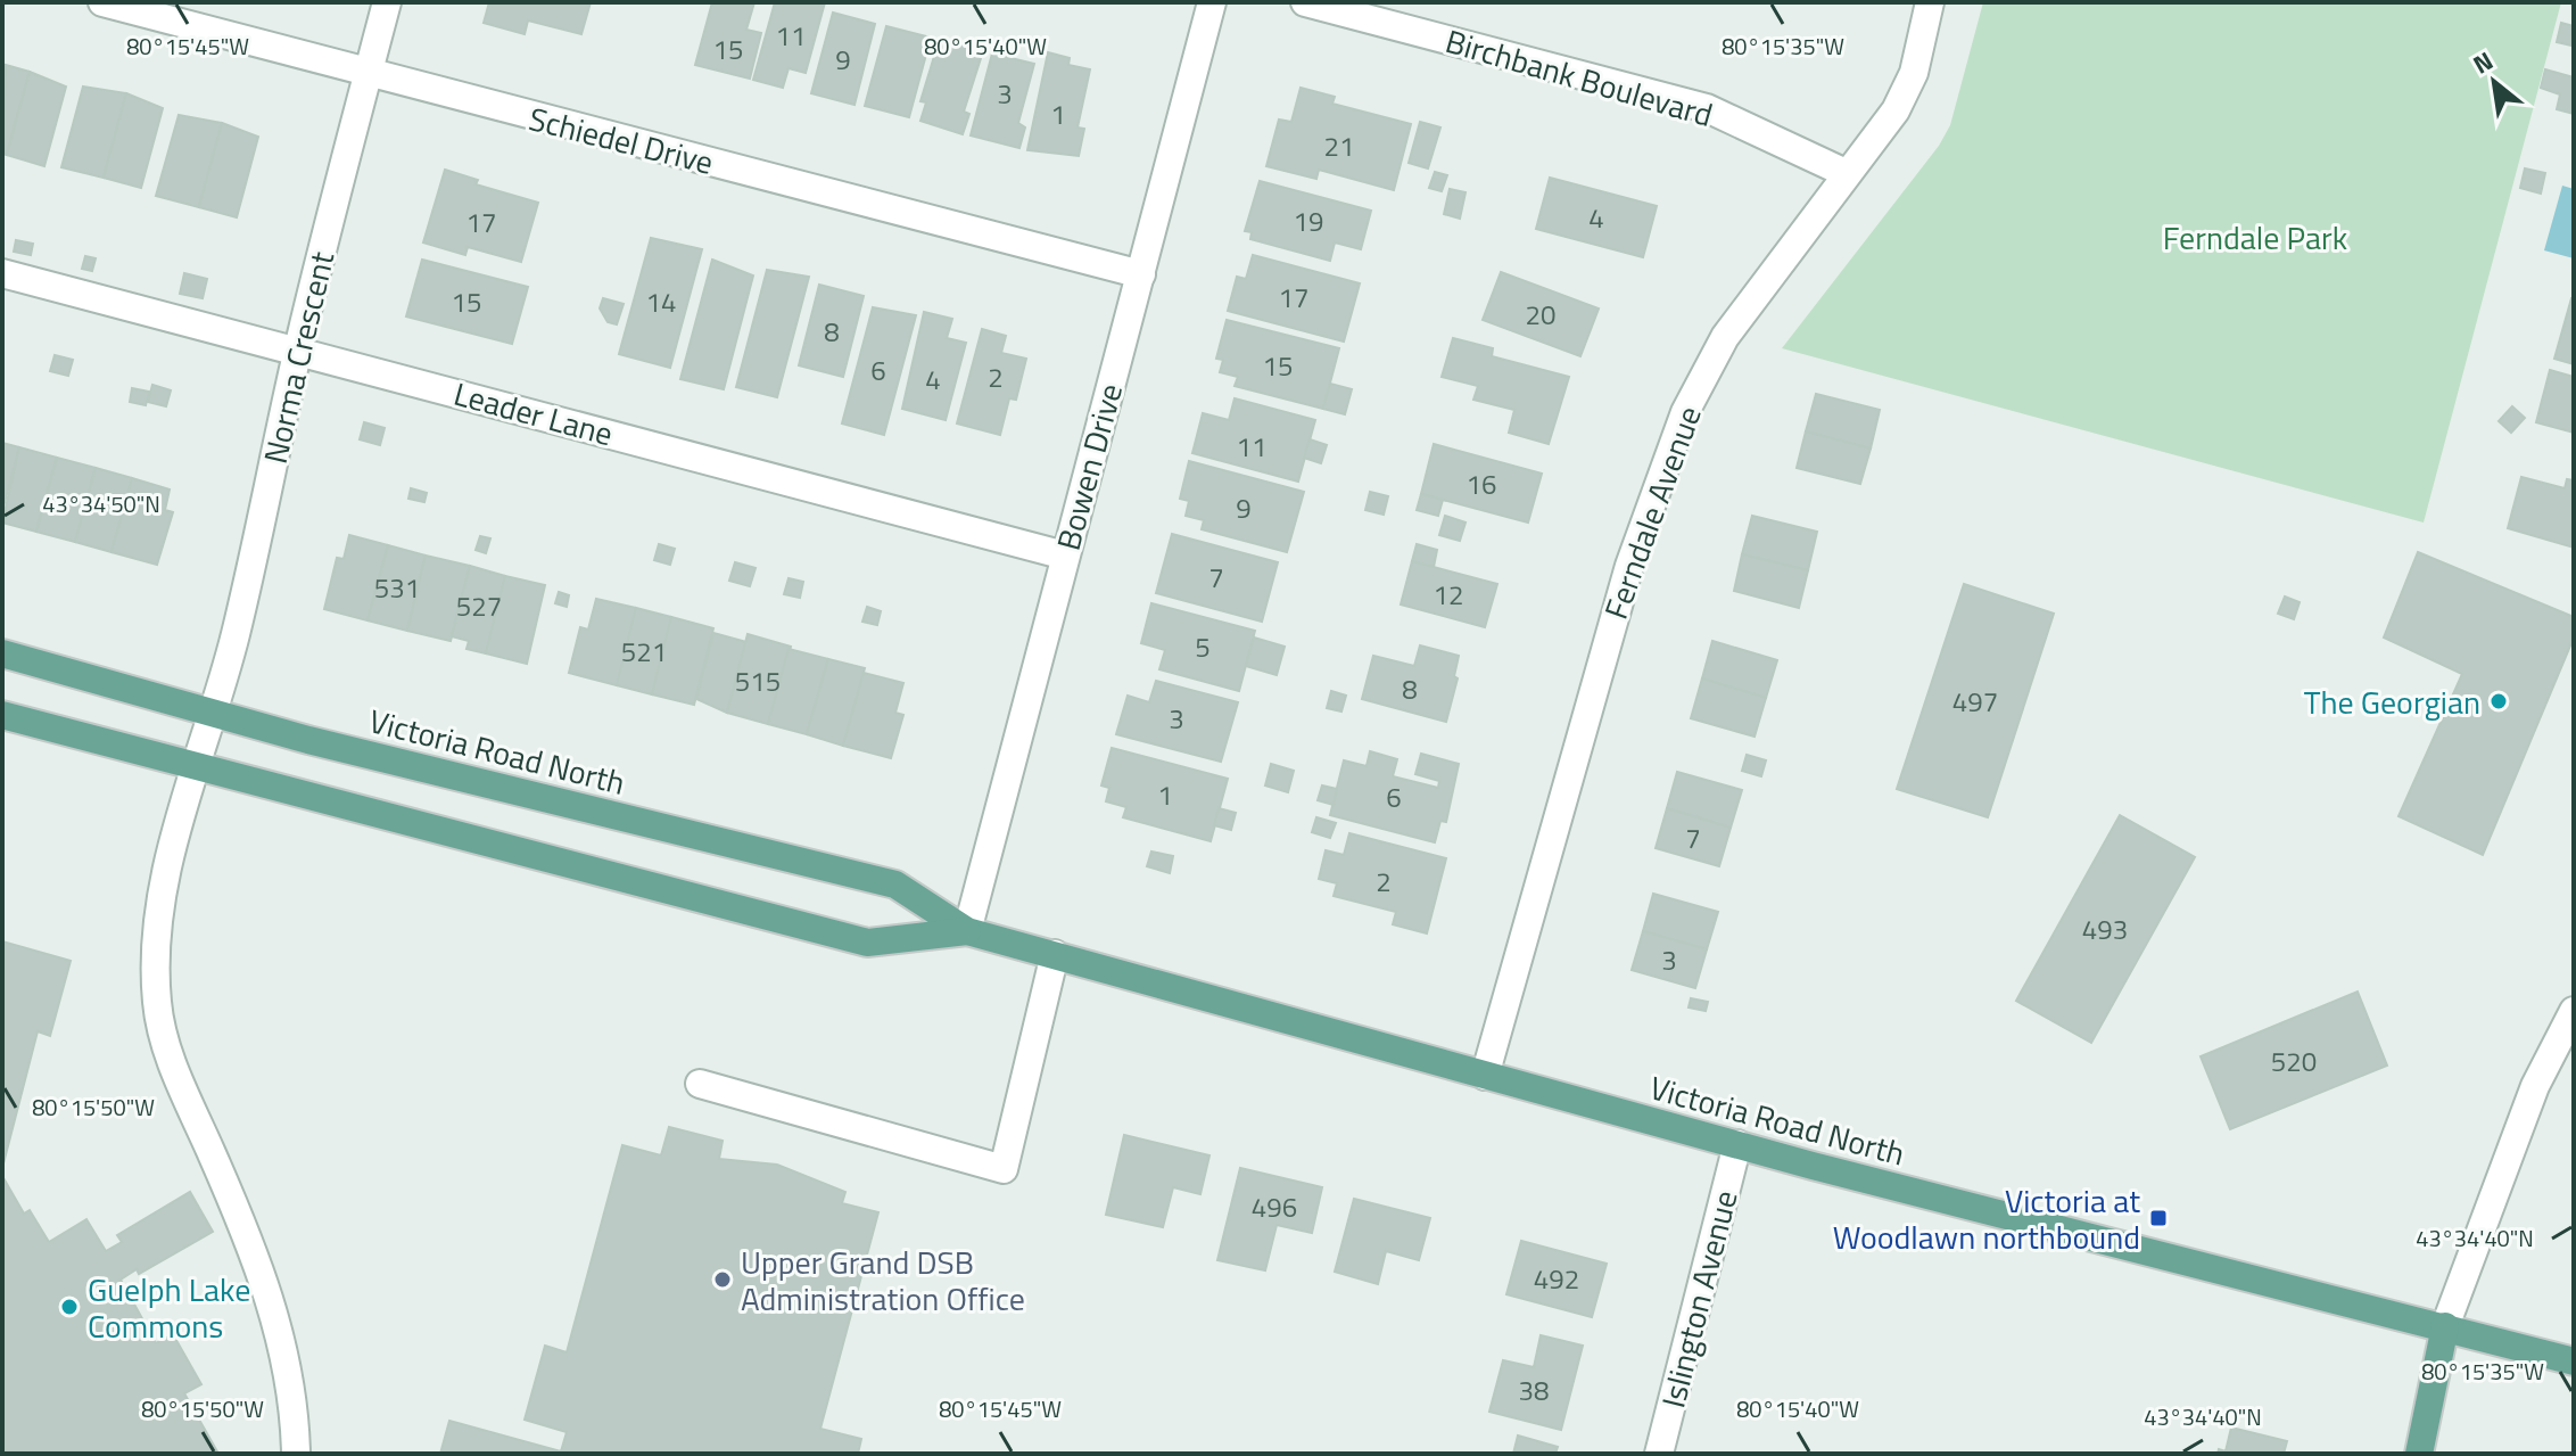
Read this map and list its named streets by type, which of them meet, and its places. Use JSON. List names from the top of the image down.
{
  "streets": {
    "main road": ["Victoria Road North"],
    "street": [
      "Birchbank Boulevard",
      "Schiedel Drive",
      "Norma Crescent",
      "Leader Lane",
      "Bowen Drive",
      "Ferndale Avenue",
      "Islington Avenue"
    ]
  },
  "crossings": [
    ["Birchbank Boulevard", "Ferndale Avenue"],
    ["Schiedel Drive", "Norma Crescent"],
    ["Schiedel Drive", "Bowen Drive"],
    ["Norma Crescent", "Leader Lane"],
    ["Norma Crescent", "Victoria Road North"],
    ["Leader Lane", "Bowen Drive"],
    ["Bowen Drive", "Victoria Road North"],
    ["Ferndale Avenue", "Victoria Road North"],
    ["Victoria Road North", "Islington Avenue"]
  ],
  "parks": ["Ferndale Park"],
  "places": {
    "other": ["The Georgian", "Upper Grand DSB Administration Office", "Guelph Lake Commons"],
    "transit": ["Victoria at Woodlawn northbound"]
  },
  "house_numbers": [
    "11",
    "15",
    "9",
    "3",
    "1",
    "21",
    "4",
    "19",
    "17",
    "17",
    "15",
    "14",
    "20",
    "8",
    "15",
    "6",
    "2",
    "4",
    "11",
    "16",
    "9",
    "7",
    "531",
    "12",
    "527",
    "5",
    "521",
    "515",
    "8",
    "497",
    "3",
    "1",
    "6",
    "7",
    "2",
    "493",
    "3",
    "520",
    "496",
    "492",
    "38"
  ],
  "north": "top left",
  "coordinates": [
    "80°15'45\"W",
    "80°15'40\"W",
    "80°15'35\"W",
    "43°34'50\"N",
    "80°15'50\"W",
    "43°34'40\"N"
  ]
}
